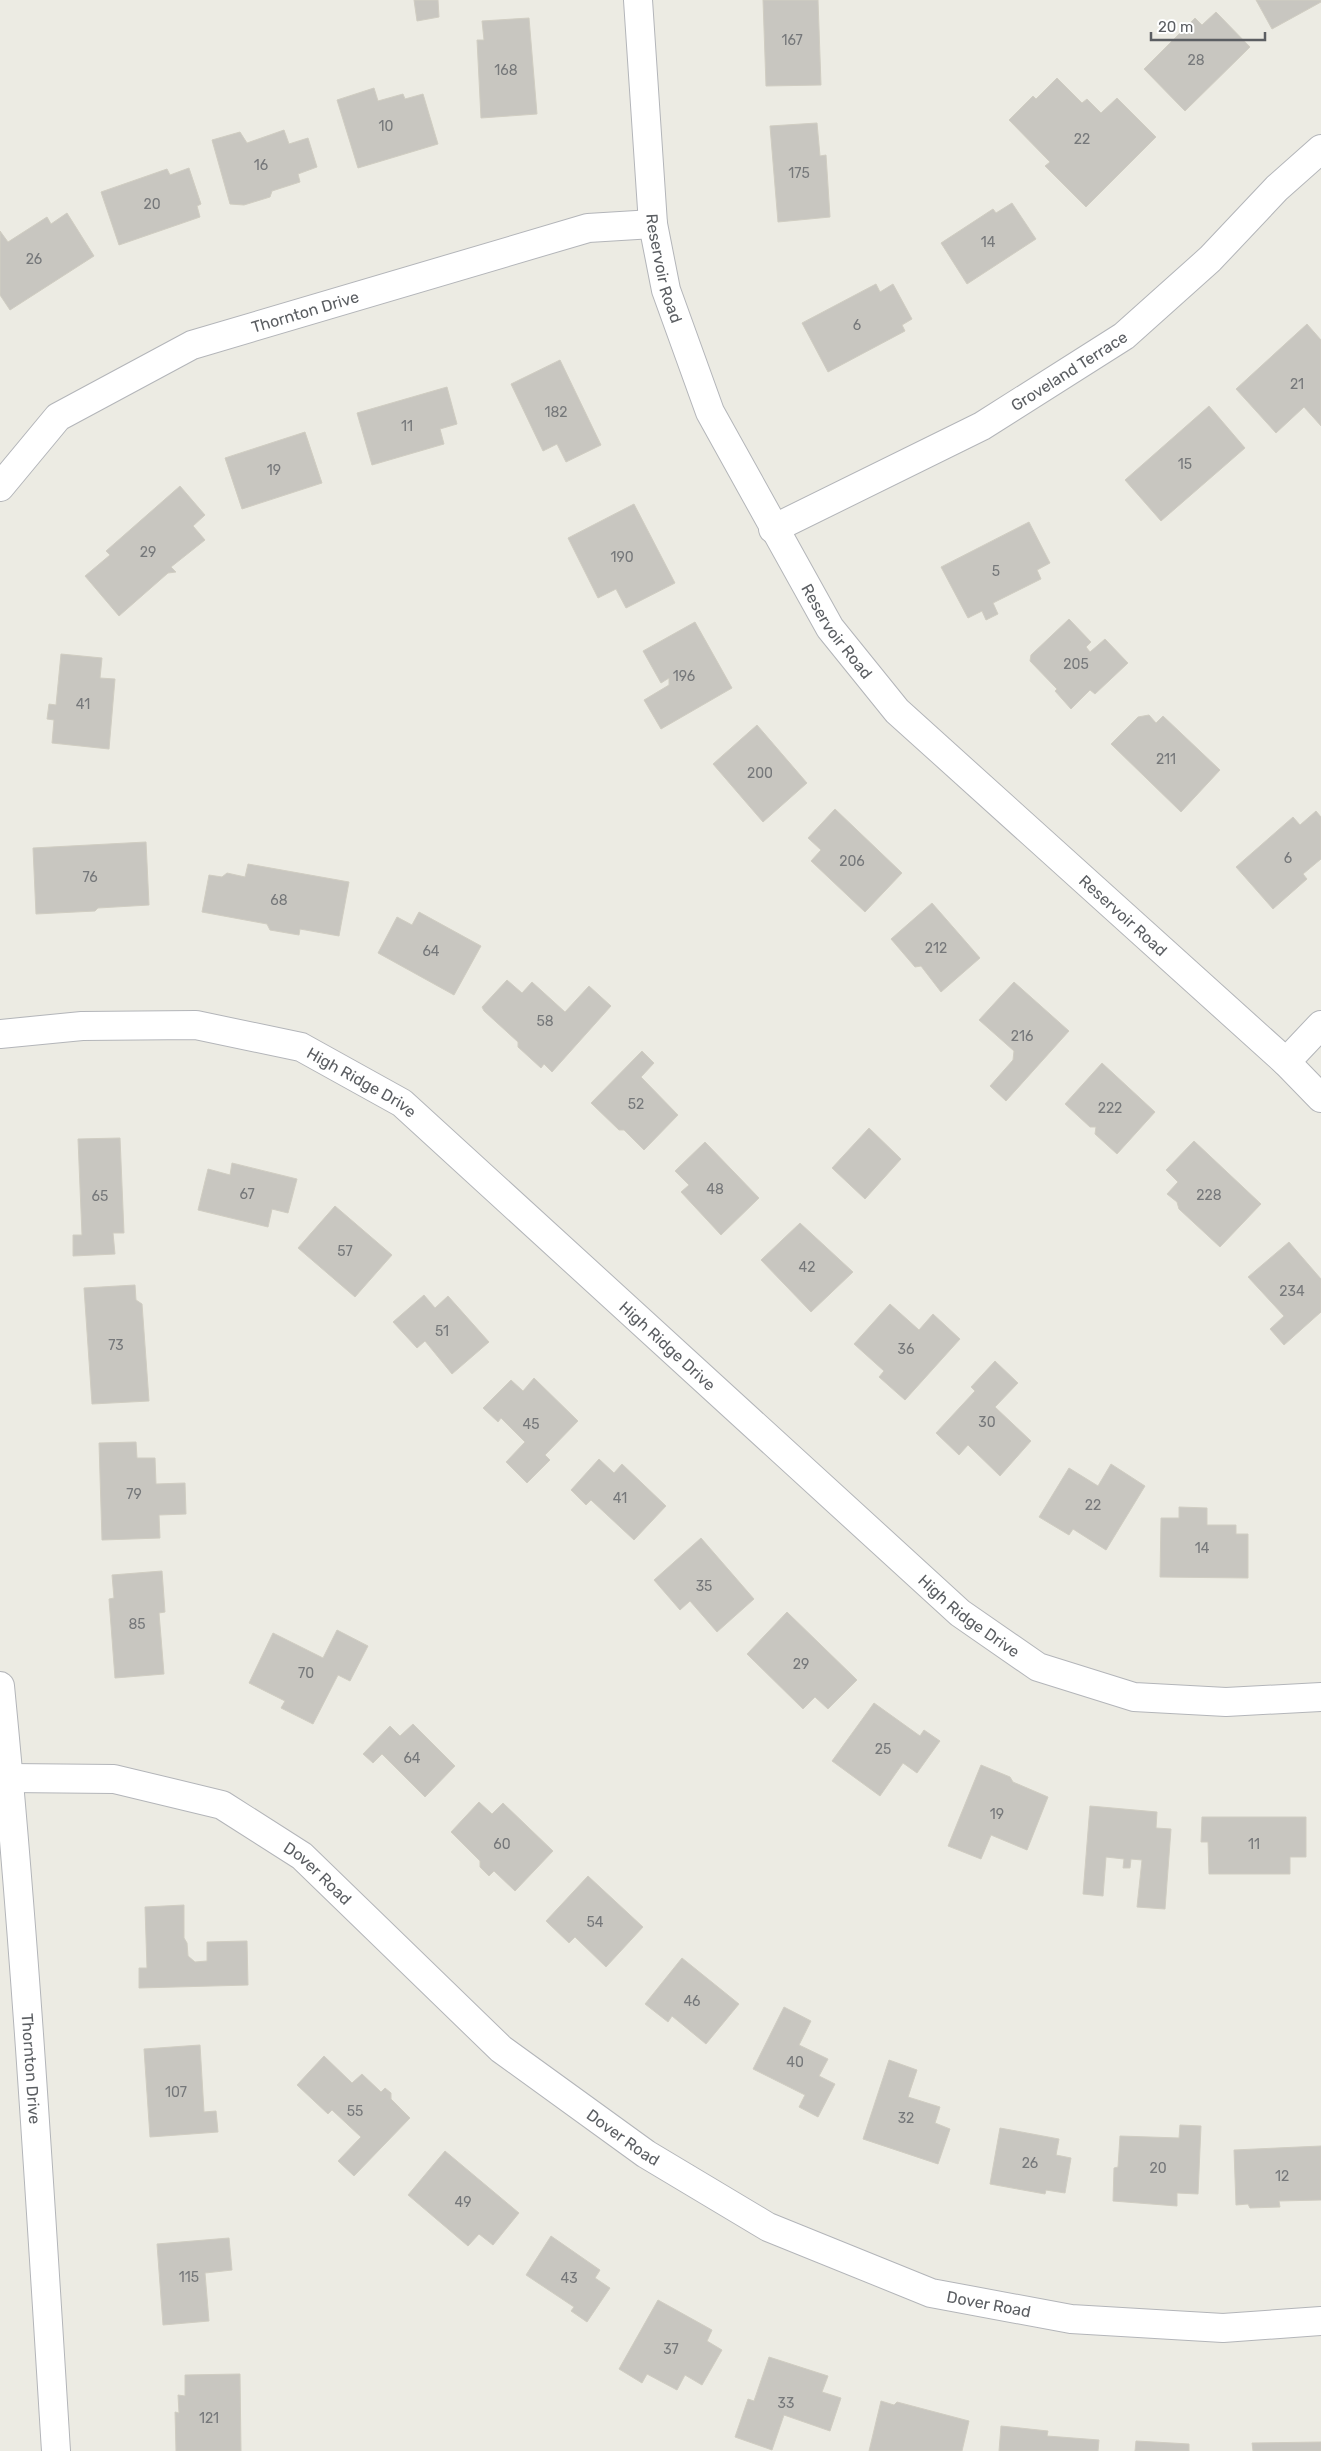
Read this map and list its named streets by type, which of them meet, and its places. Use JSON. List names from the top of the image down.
{
  "streets": {
    "street": [
      "Reservoir Road",
      "Thornton Drive",
      "Groveland Terrace",
      "High Ridge Drive",
      "Dover Road"
    ]
  },
  "crossings": [
    ["Reservoir Road", "Thornton Drive"],
    ["Reservoir Road", "Groveland Terrace"],
    ["Thornton Drive", "Dover Road"]
  ],
  "house_numbers": [
    "167",
    "28",
    "168",
    "10",
    "22",
    "16",
    "175",
    "20",
    "14",
    "26",
    "6",
    "21",
    "182",
    "11",
    "15",
    "19",
    "29",
    "190",
    "5",
    "205",
    "196",
    "41",
    "211",
    "200",
    "6",
    "206",
    "76",
    "68",
    "212",
    "64",
    "58",
    "216",
    "52",
    "222",
    "48",
    "67",
    "228",
    "65",
    "57",
    "42",
    "234",
    "51",
    "73",
    "36",
    "30",
    "45",
    "79",
    "41",
    "22",
    "14",
    "35",
    "85",
    "29",
    "70",
    "25",
    "64",
    "19",
    "60",
    "11",
    "54",
    "46",
    "40",
    "107",
    "55",
    "32",
    "26",
    "20",
    "12",
    "49",
    "115",
    "43",
    "37",
    "33",
    "121"
  ],
  "scale_bar": "20 m"
}
